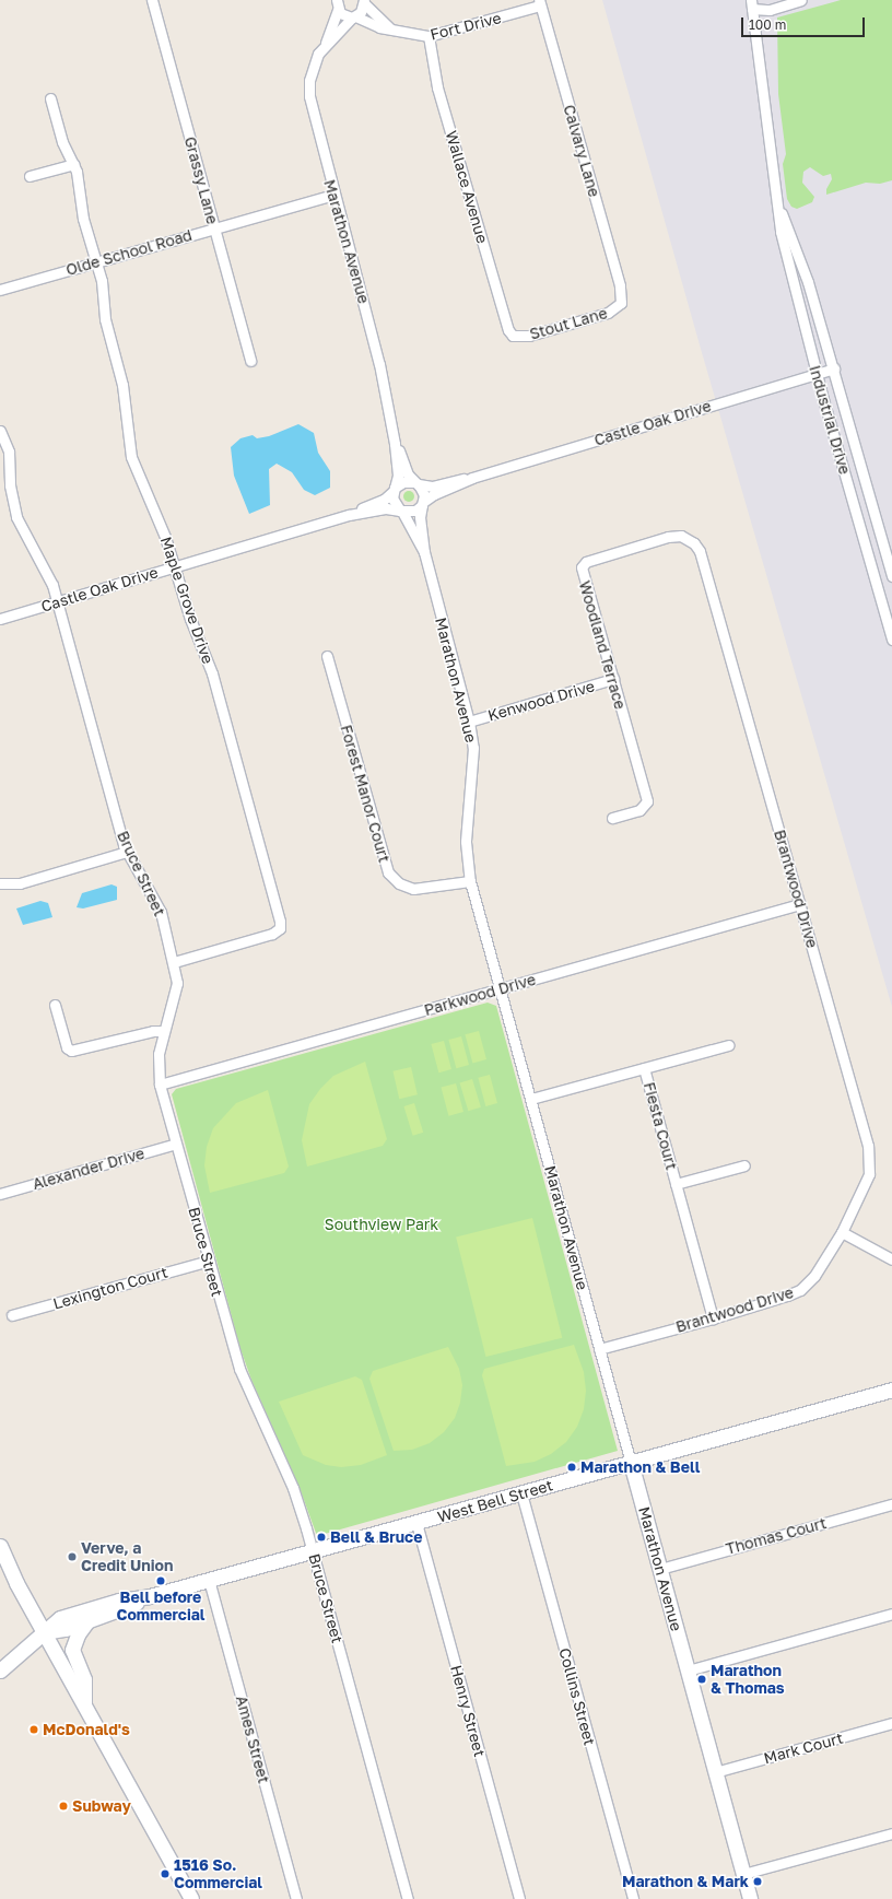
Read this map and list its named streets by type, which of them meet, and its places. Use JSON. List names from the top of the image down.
{
  "streets": {
    "main road": ["Marathon Avenue", "West Bell Street"],
    "street": [
      "Fort Drive",
      "Calvary Lane",
      "Grassy Lane",
      "Wallace Avenue",
      "Olde School Road",
      "Stout Lane",
      "Industrial Drive",
      "Castle Oak Drive",
      "Maple Grove Drive",
      "Woodland Terrace",
      "Kenwood Drive",
      "Forest Manor Court",
      "Bruce Street",
      "Brantwood Drive",
      "Parkwood Drive",
      "Fiesta Court",
      "Alexander Drive",
      "Lexington Court",
      "Thomas Court",
      "Collins Street",
      "Henry Street",
      "Ames Street",
      "Mark Court"
    ]
  },
  "crossings": [
    ["Fort Drive", "Calvary Lane"],
    ["Fort Drive", "Wallace Avenue"],
    ["Fort Drive", "Marathon Avenue"],
    ["Calvary Lane", "Stout Lane"],
    ["Grassy Lane", "Olde School Road"],
    ["Wallace Avenue", "Stout Lane"],
    ["Marathon Avenue", "Olde School Road"],
    ["Marathon Avenue", "Castle Oak Drive"],
    ["Marathon Avenue", "Kenwood Drive"],
    ["Marathon Avenue", "Forest Manor Court"],
    ["Marathon Avenue", "Brantwood Drive"],
    ["Marathon Avenue", "Parkwood Drive"],
    ["Marathon Avenue", "Fiesta Court"],
    ["Marathon Avenue", "West Bell Street"],
    ["Marathon Avenue", "Thomas Court"],
    ["Marathon Avenue", "Mark Court"],
    ["Olde School Road", "Maple Grove Drive"],
    ["Industrial Drive", "Castle Oak Drive"],
    ["Castle Oak Drive", "Maple Grove Drive"],
    ["Castle Oak Drive", "Bruce Street"],
    ["Maple Grove Drive", "Bruce Street"],
    ["Woodland Terrace", "Kenwood Drive"],
    ["Woodland Terrace", "Brantwood Drive"],
    ["Bruce Street", "Parkwood Drive"],
    ["Bruce Street", "Alexander Drive"],
    ["Bruce Street", "Lexington Court"],
    ["Bruce Street", "West Bell Street"],
    ["Brantwood Drive", "Parkwood Drive"],
    ["Brantwood Drive", "Fiesta Court"],
    ["West Bell Street", "Collins Street"],
    ["West Bell Street", "Henry Street"],
    ["West Bell Street", "Ames Street"]
  ],
  "parks": ["Southview Park"],
  "places": [
    "Marathon & Bell",
    "Bell & Bruce",
    "Verve, a Credit Union",
    "Bell before Commercial",
    "Marathon & Thomas",
    "McDonald's",
    "Subway",
    "1516 So. Commercial",
    "Marathon & Mark"
  ],
  "scale_bar": "100 m"
}
